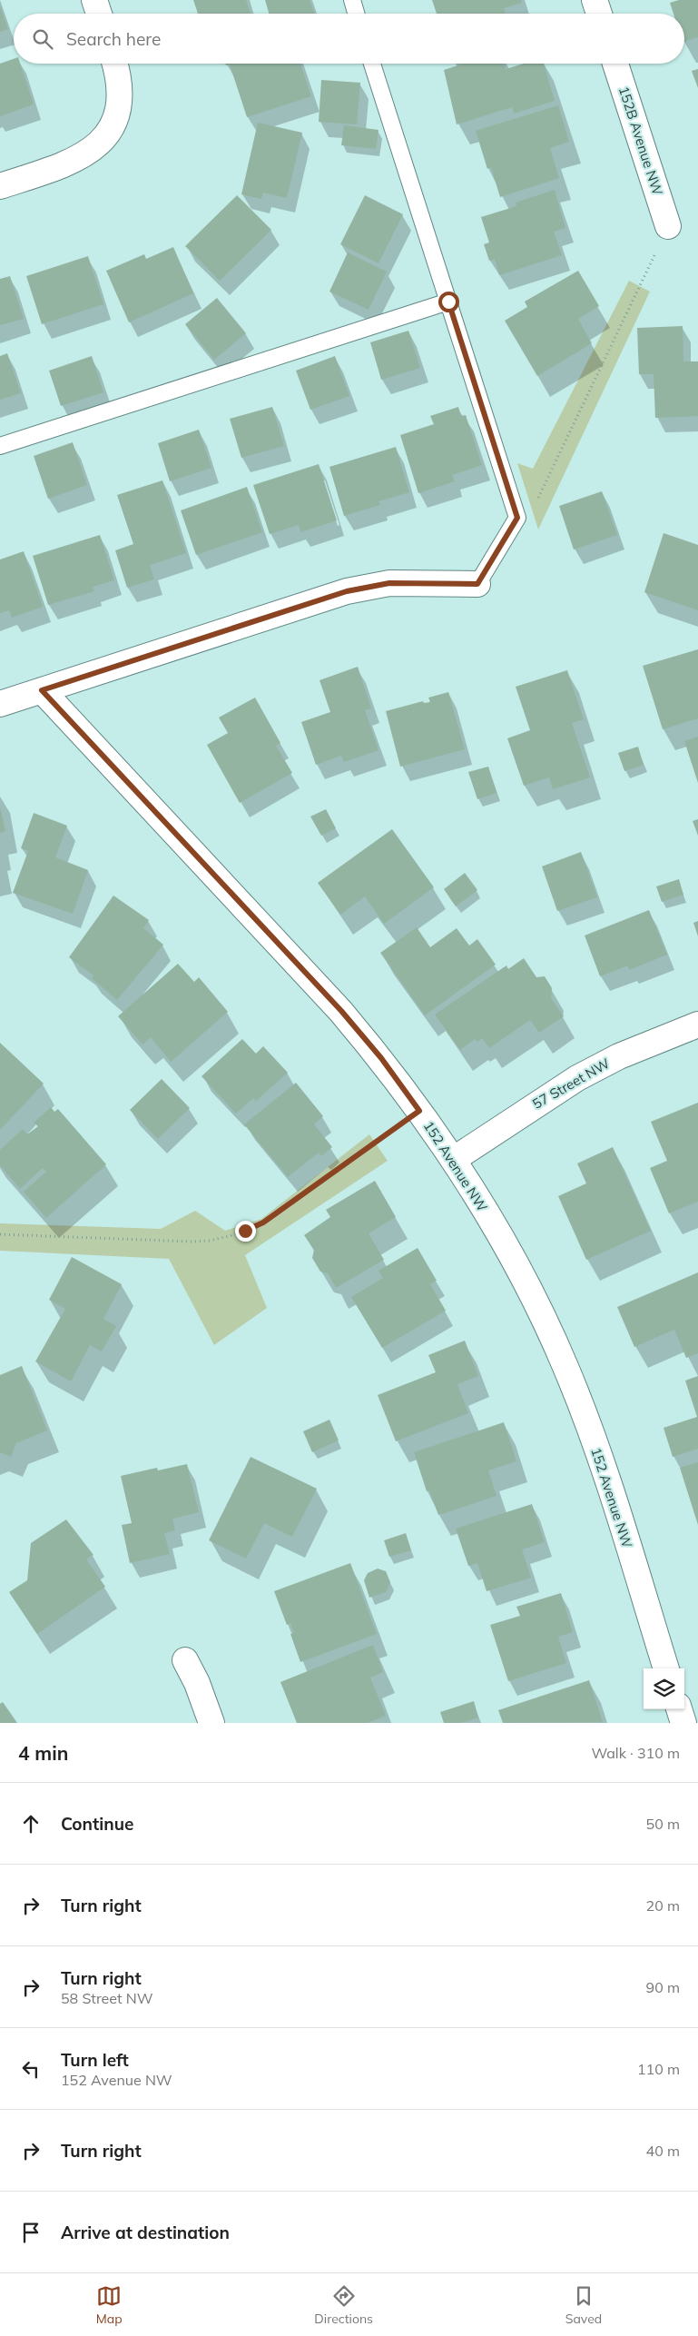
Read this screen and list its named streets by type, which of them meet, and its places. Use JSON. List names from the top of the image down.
{
  "streets": {
    "street": ["152B Avenue NW", "57 Street NW", "152 Avenue NW"]
  },
  "crossings": [
    ["57 Street NW", "152 Avenue NW"]
  ],
  "page": {
    "search": "Search here",
    "heading": ["4 min", "Walk · 310 m"],
    "list": [
      ["Continue", "50 m"],
      ["Turn right", "20 m"],
      ["Turn right", "58 Street NW", "90 m"],
      ["Turn left", "152 Avenue NW", "110 m"],
      ["Turn right", "40 m"],
      "Arrive at destination"
    ],
    "nav": ["Map", "Directions", "Saved"]
  }
}
